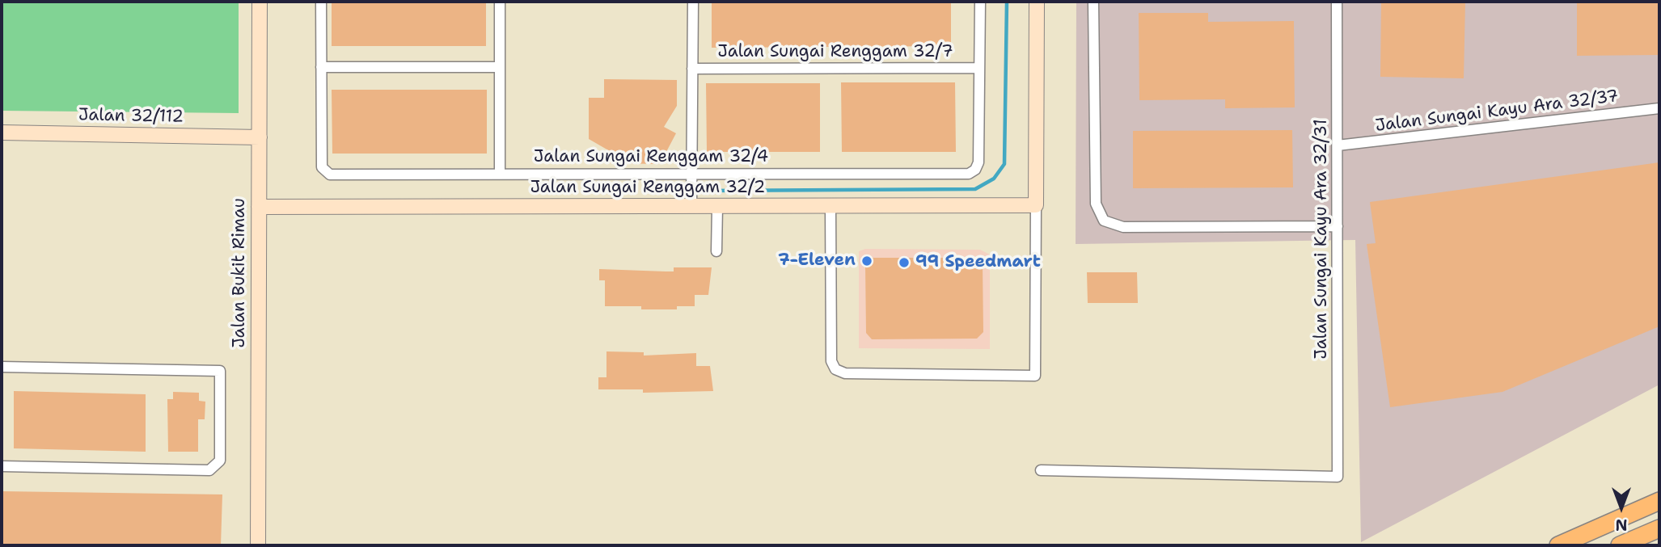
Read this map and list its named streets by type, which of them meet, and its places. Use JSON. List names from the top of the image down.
{
  "streets": {
    "street": [
      "Jalan Sungai Renggam 32/7",
      "Jalan Sungai Kayu Ara 32/37",
      "Jalan 32/112",
      "Jalan Sungai Renggam 32/4",
      "Jalan Sungai Renggam 32/2",
      "Jalan Sungai Kayu Ara 32/31",
      "Jalan Bukit Rimau"
    ]
  },
  "crossings": [
    ["Jalan Sungai Renggam 32/7", "Jalan Sungai Renggam 32/4"],
    ["Jalan Sungai Kayu Ara 32/37", "Jalan Sungai Kayu Ara 32/31"],
    ["Jalan 32/112", "Jalan Bukit Rimau"],
    ["Jalan Sungai Renggam 32/2", "Jalan Bukit Rimau"]
  ],
  "places": ["7-Eleven", "99 Speedmart"],
  "north": "bottom"
}
